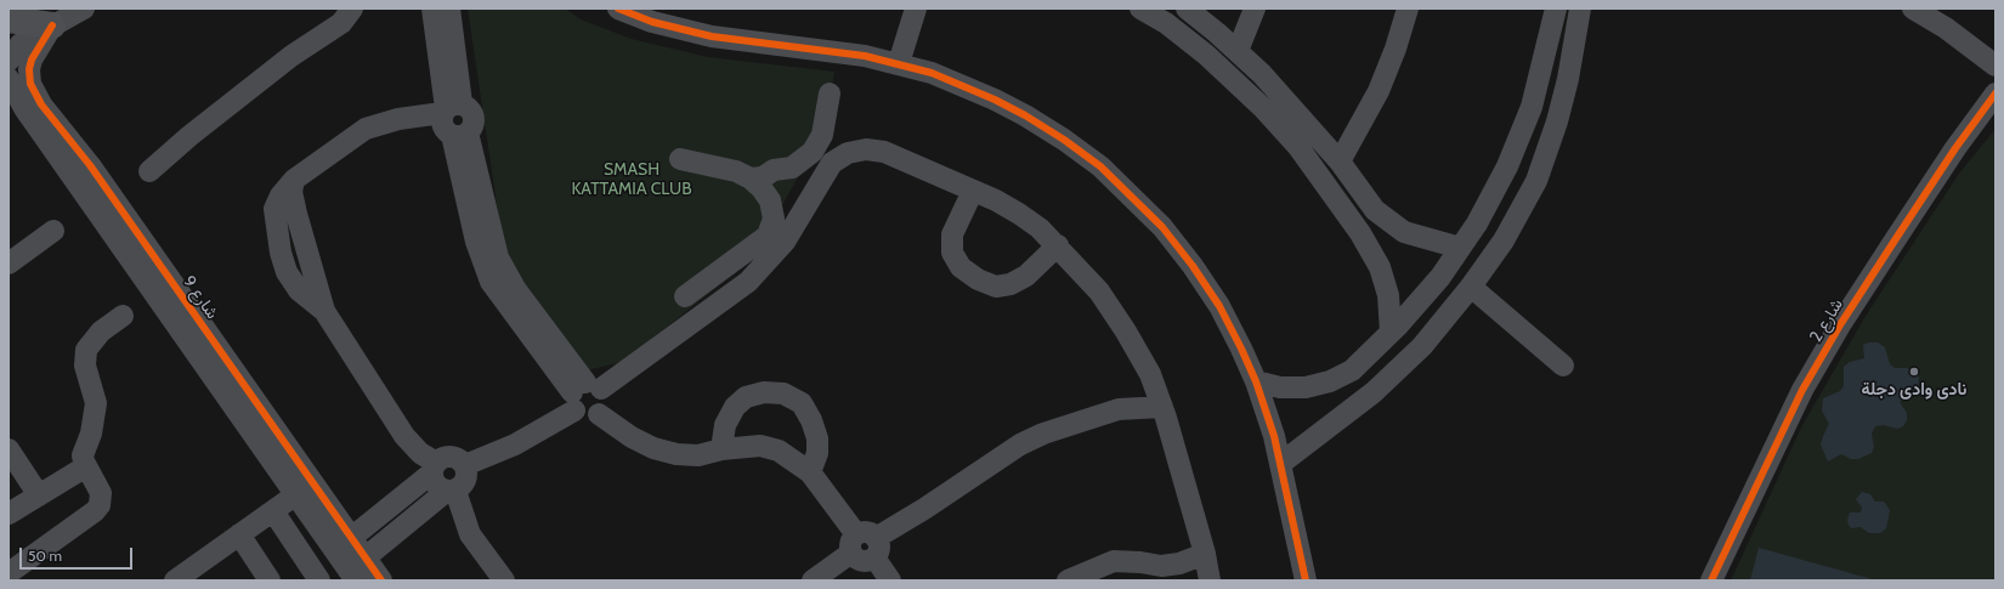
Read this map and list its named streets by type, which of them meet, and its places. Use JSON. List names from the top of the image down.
{
  "streets": {
    "street": ["شارع 9", "شارع 2"]
  },
  "parks": ["SMASH KATTAMIA CLUB"],
  "places": ["نادى وادى دجلة"],
  "scale_bar": "50 m"
}
